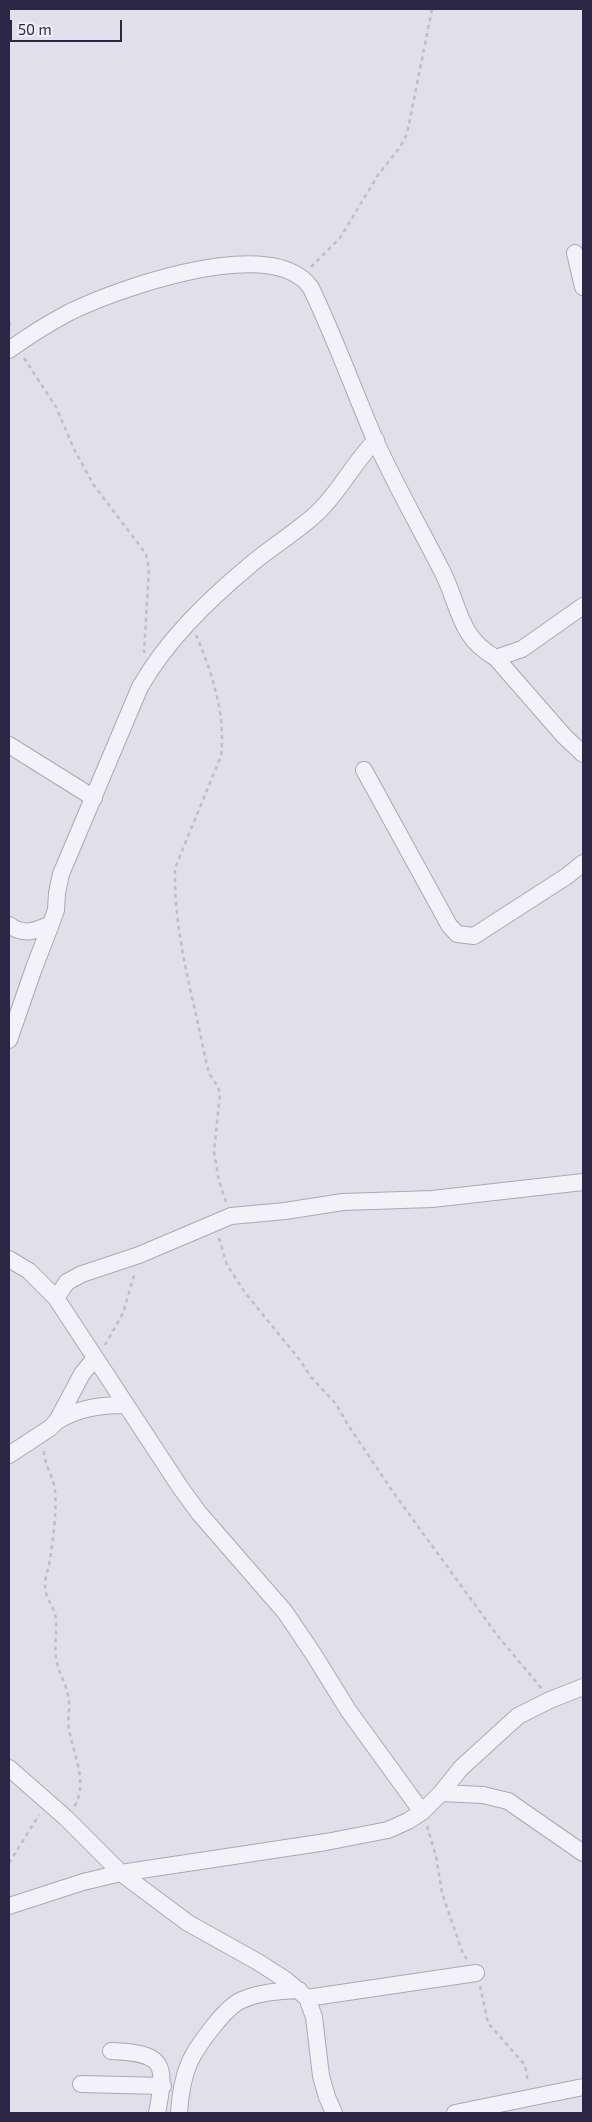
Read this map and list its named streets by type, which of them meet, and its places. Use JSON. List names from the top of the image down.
{
  "scale_bar": "50 m"
}
